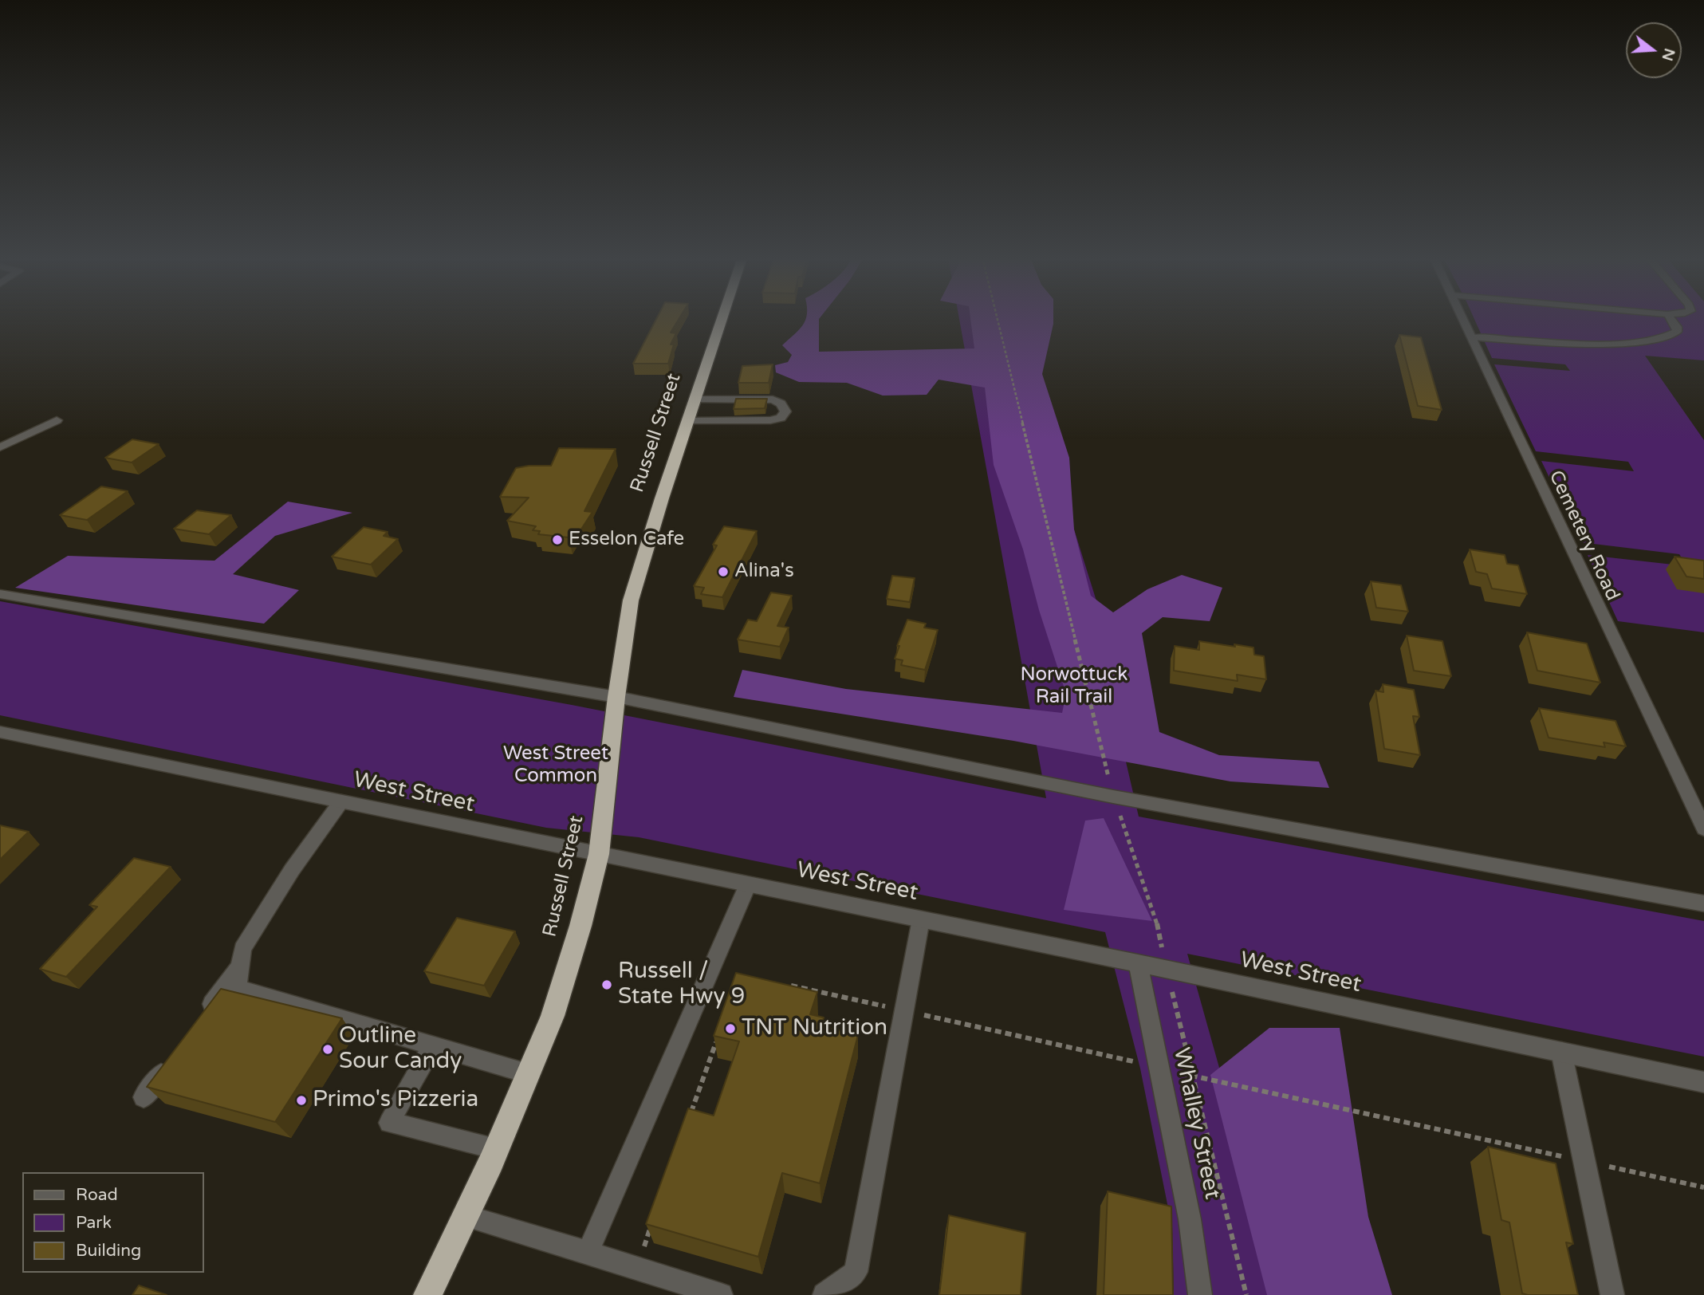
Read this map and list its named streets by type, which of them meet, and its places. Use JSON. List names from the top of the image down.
{
  "streets": {
    "highway": ["Russell Street"],
    "street": ["Cemetery Road", "West Street", "Whalley Street"]
  },
  "crossings": [
    ["Russell Street", "West Street"],
    ["West Street", "Whalley Street"]
  ],
  "parks": ["Norwottuck Rail Trail", "West Street Common"],
  "places": [
    "Esselon Cafe",
    "Alina's",
    "Russell / State Hwy 9",
    "TNT Nutrition",
    "Outline Sour Candy",
    "Primo's Pizzeria"
  ],
  "legend": ["Road", "Park", "Building"],
  "north": "right"
}
